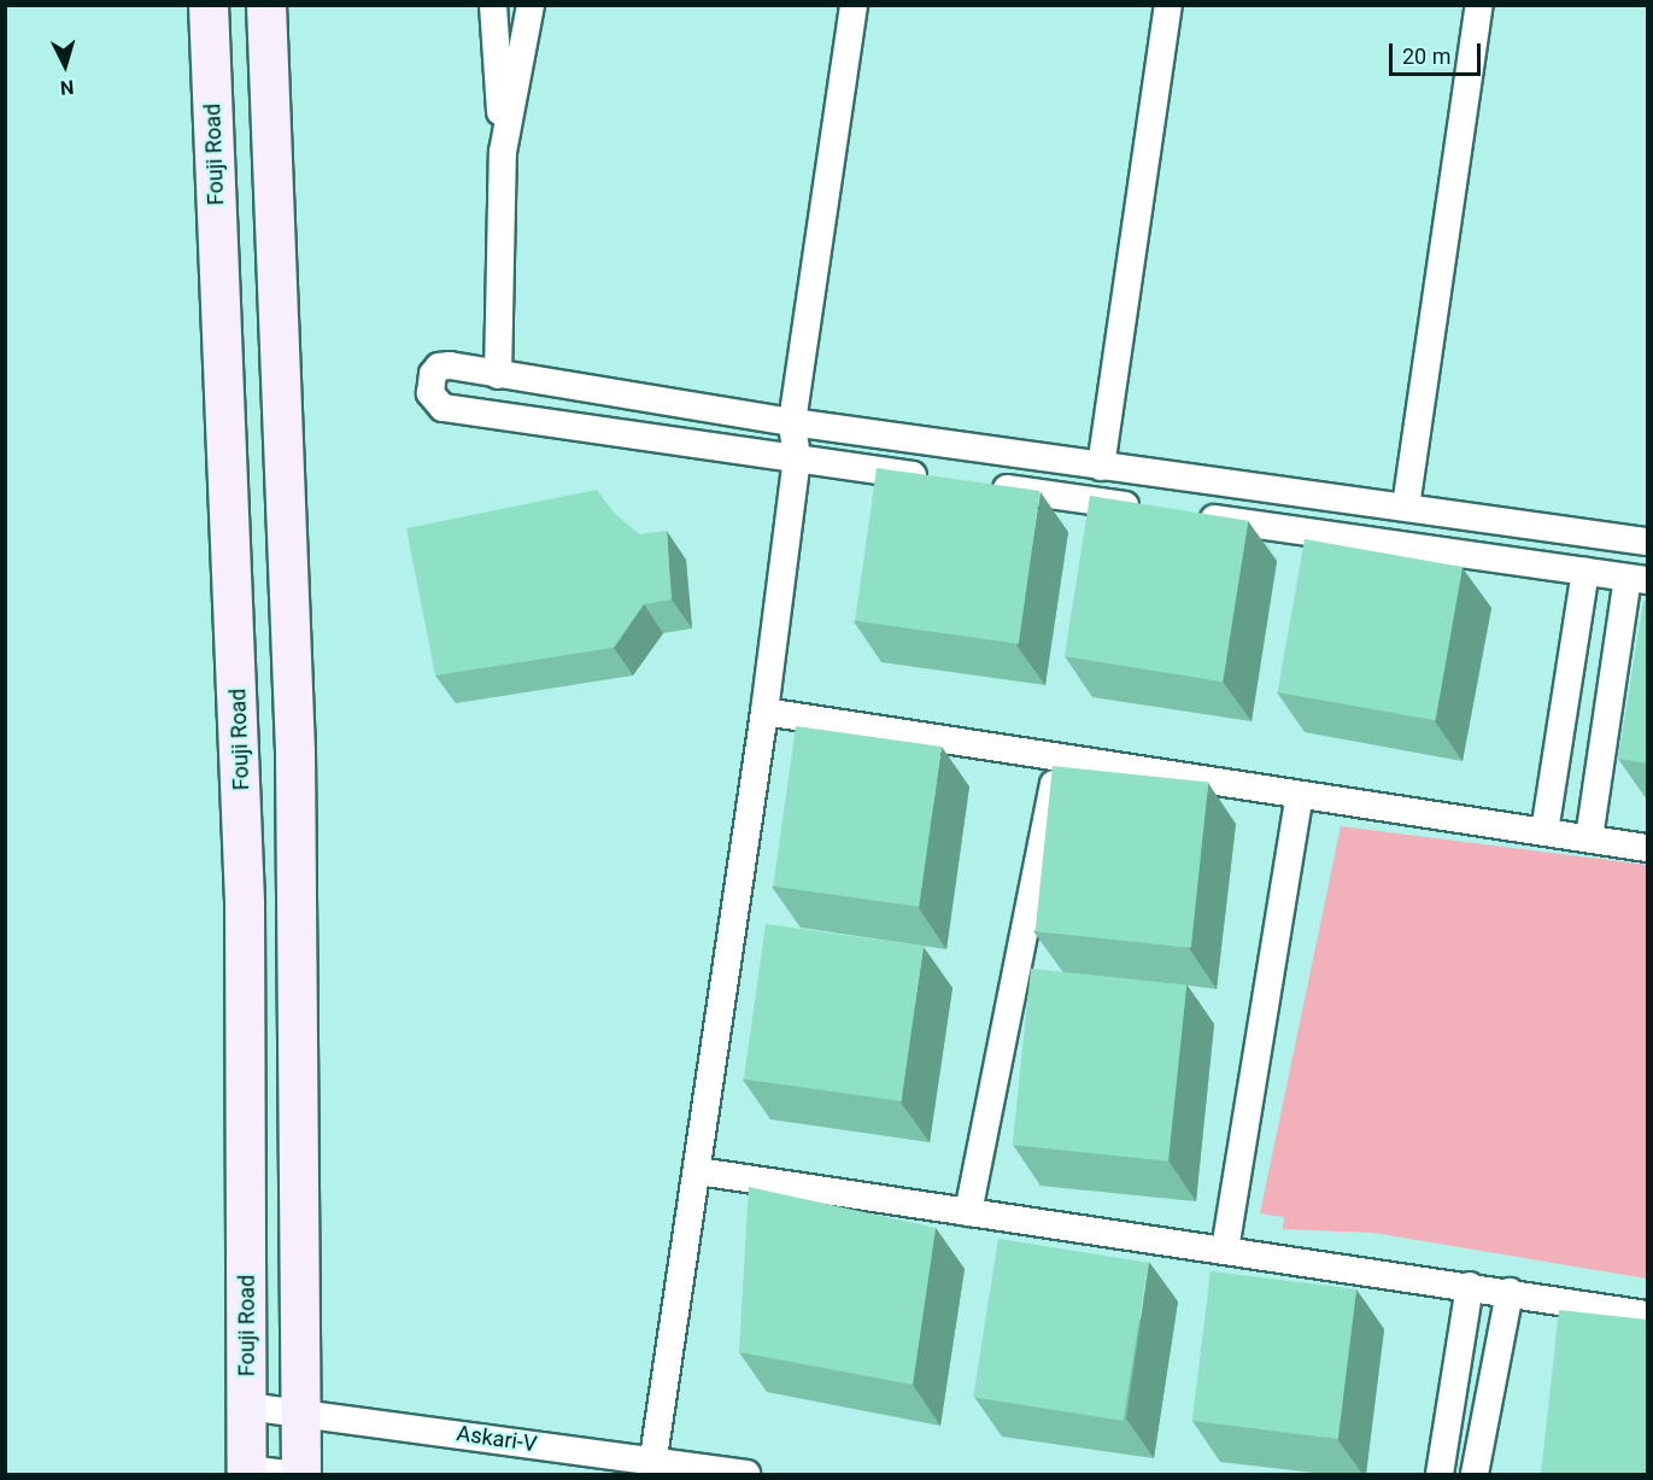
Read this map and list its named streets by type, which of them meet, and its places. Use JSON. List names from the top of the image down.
{
  "streets": {
    "main road": ["Fouji Road"],
    "street": ["Askari-V"]
  },
  "crossings": [
    ["Fouji Road", "Askari-V"]
  ],
  "scale_bar": "20 m",
  "north": "bottom"
}
